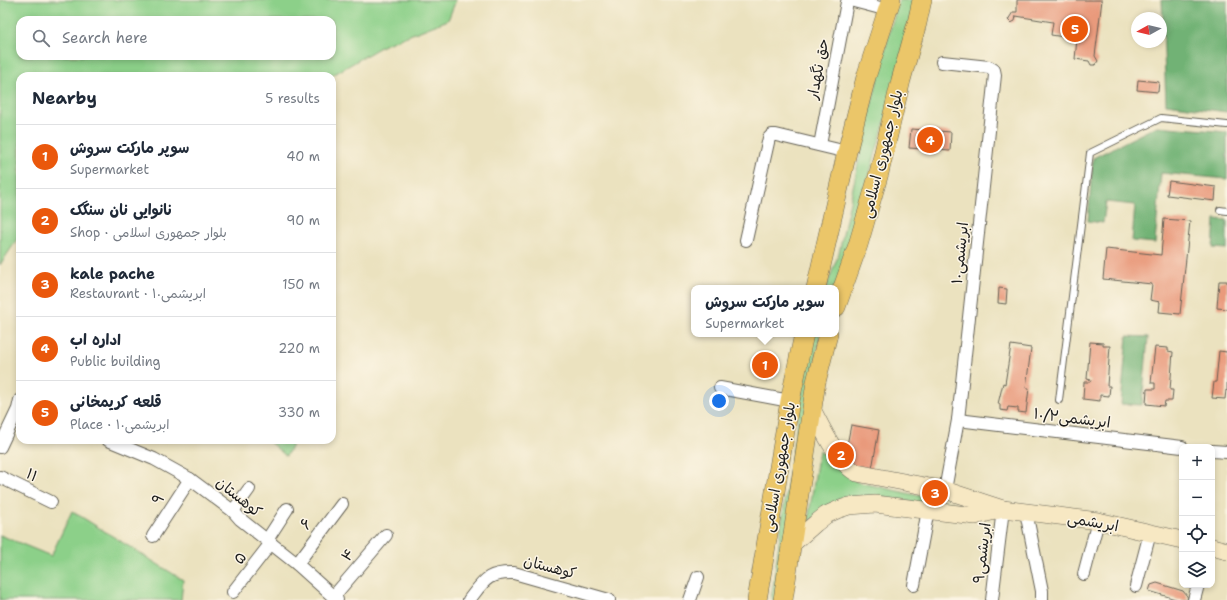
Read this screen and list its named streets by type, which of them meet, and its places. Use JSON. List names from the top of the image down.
{
  "streets": {
    "main road": ["بلوار جمهوری اسلامی", "ابریشمی"],
    "street": [
      "حق نگهدار",
      "ابریشمی۱۰",
      "۱۰/۲ابریشمی",
      "۱۱",
      "کوهستان",
      "۹",
      "۶",
      "ابریشمی۹",
      "۴",
      "۵"
    ]
  },
  "crossings": [
    ["ابریشمی۱۰", "۱۰/۲ابریشمی"],
    ["کوهستان", "۹"],
    ["کوهستان", "۶"],
    ["کوهستان", "۴"],
    ["کوهستان", "۵"],
    ["ابریشمی", "ابریشمی۹"]
  ],
  "north": "left",
  "page": {
    "pins": [
      "5",
      "4",
      "1",
      "2",
      "3"
    ],
    "search": "Search here",
    "heading": ["Nearby", "5 results"],
    "list": [
      {
        "mark": "1",
        "name": "سوپر مارکت سروش",
        "note": "Supermarket",
        "value": "40 m"
      },
      {
        "mark": "2",
        "name": "نانوایی نان سنگک",
        "note": "Shop · بلوار جمهوری اسلامی",
        "value": "90 m"
      },
      {
        "mark": "3",
        "name": "kale pache",
        "note": "Restaurant · ابریشمی۱۰",
        "value": "150 m"
      },
      {
        "mark": "4",
        "name": "اداره اب",
        "note": "Public building",
        "value": "220 m"
      },
      {
        "mark": "5",
        "name": "قلعه کریمخانی",
        "note": "Place · ابریشمی۱۰",
        "value": "330 m"
      }
    ],
    "popup": ["سوپر مارکت سروش", "Supermarket"],
    "map_buttons": ["+", "−"]
  }
}
